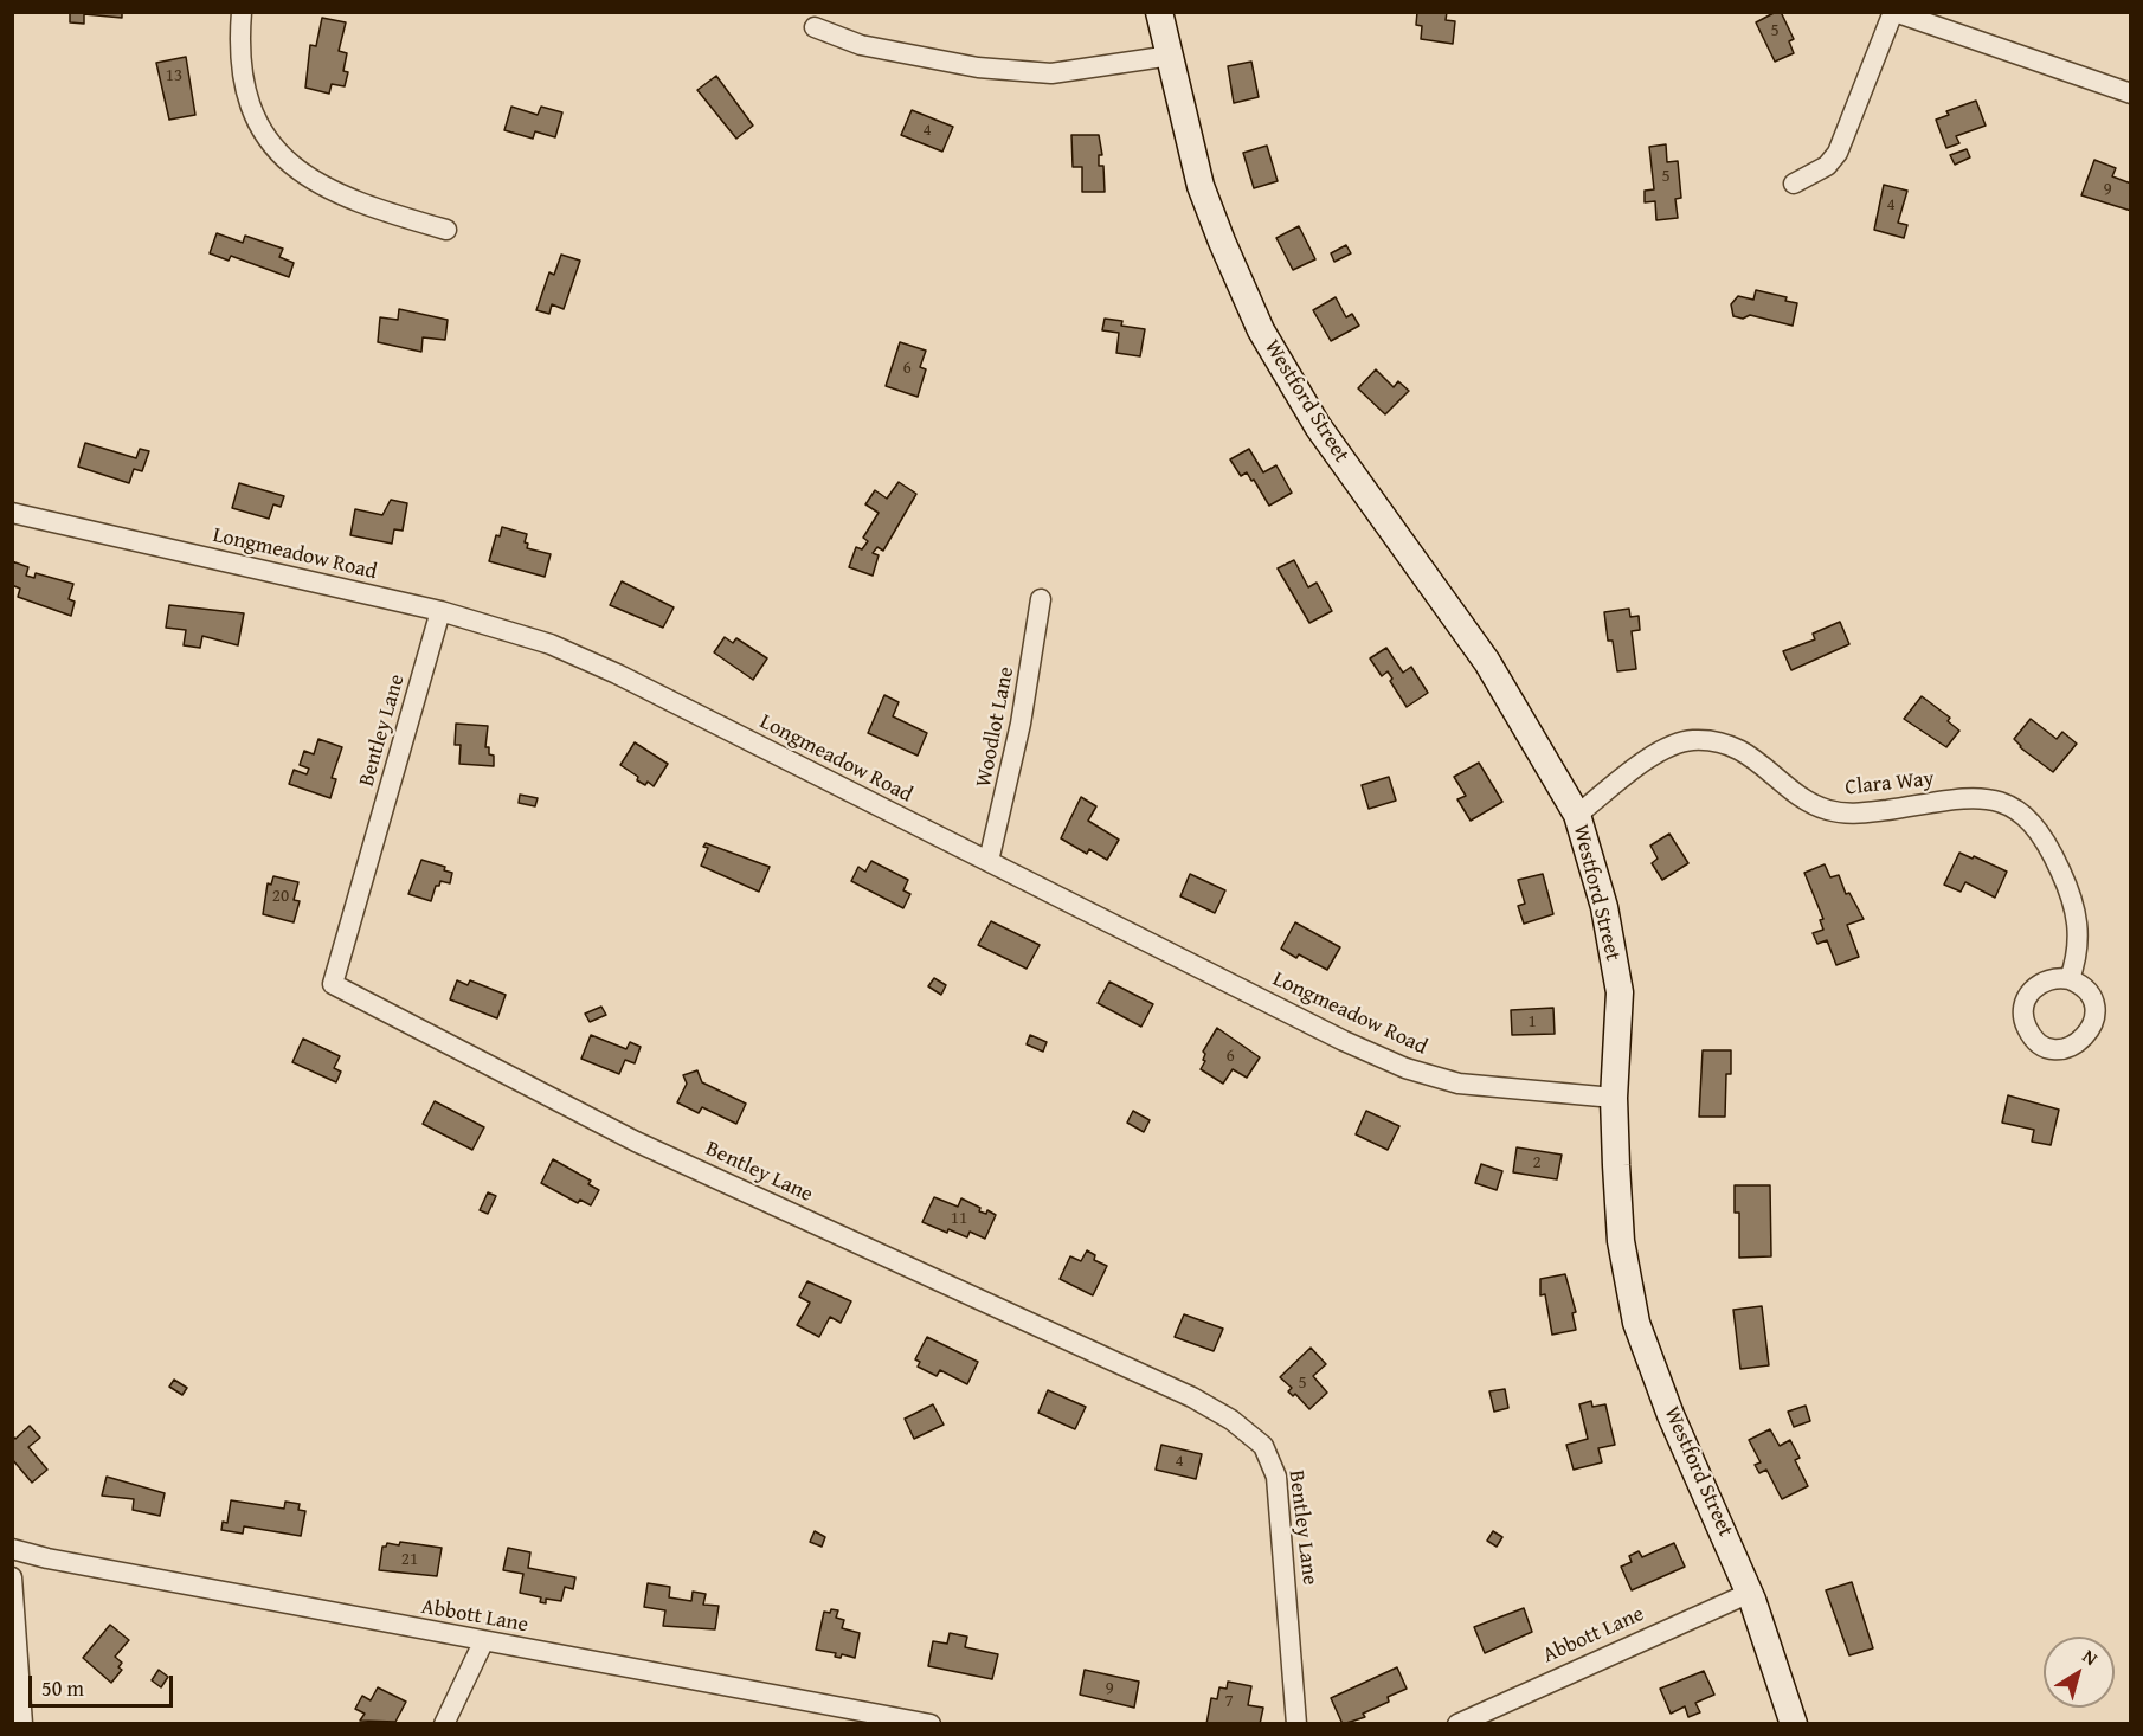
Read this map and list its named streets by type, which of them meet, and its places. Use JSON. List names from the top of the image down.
{
  "streets": {
    "main road": ["Westford Street"],
    "street": [
      "Longmeadow Road",
      "Woodlot Lane",
      "Bentley Lane",
      "Clara Way",
      "Abbott Lane"
    ]
  },
  "crossings": [
    ["Westford Street", "Longmeadow Road"],
    ["Westford Street", "Clara Way"],
    ["Westford Street", "Abbott Lane"],
    ["Longmeadow Road", "Woodlot Lane"],
    ["Longmeadow Road", "Bentley Lane"]
  ],
  "house_numbers": [
    "5",
    "13",
    "4",
    "5",
    "9",
    "4",
    "6",
    "20",
    "1",
    "6",
    "2",
    "11",
    "5",
    "4",
    "21",
    "9",
    "7"
  ],
  "scale_bar": "50 m",
  "north": "top right"
}
